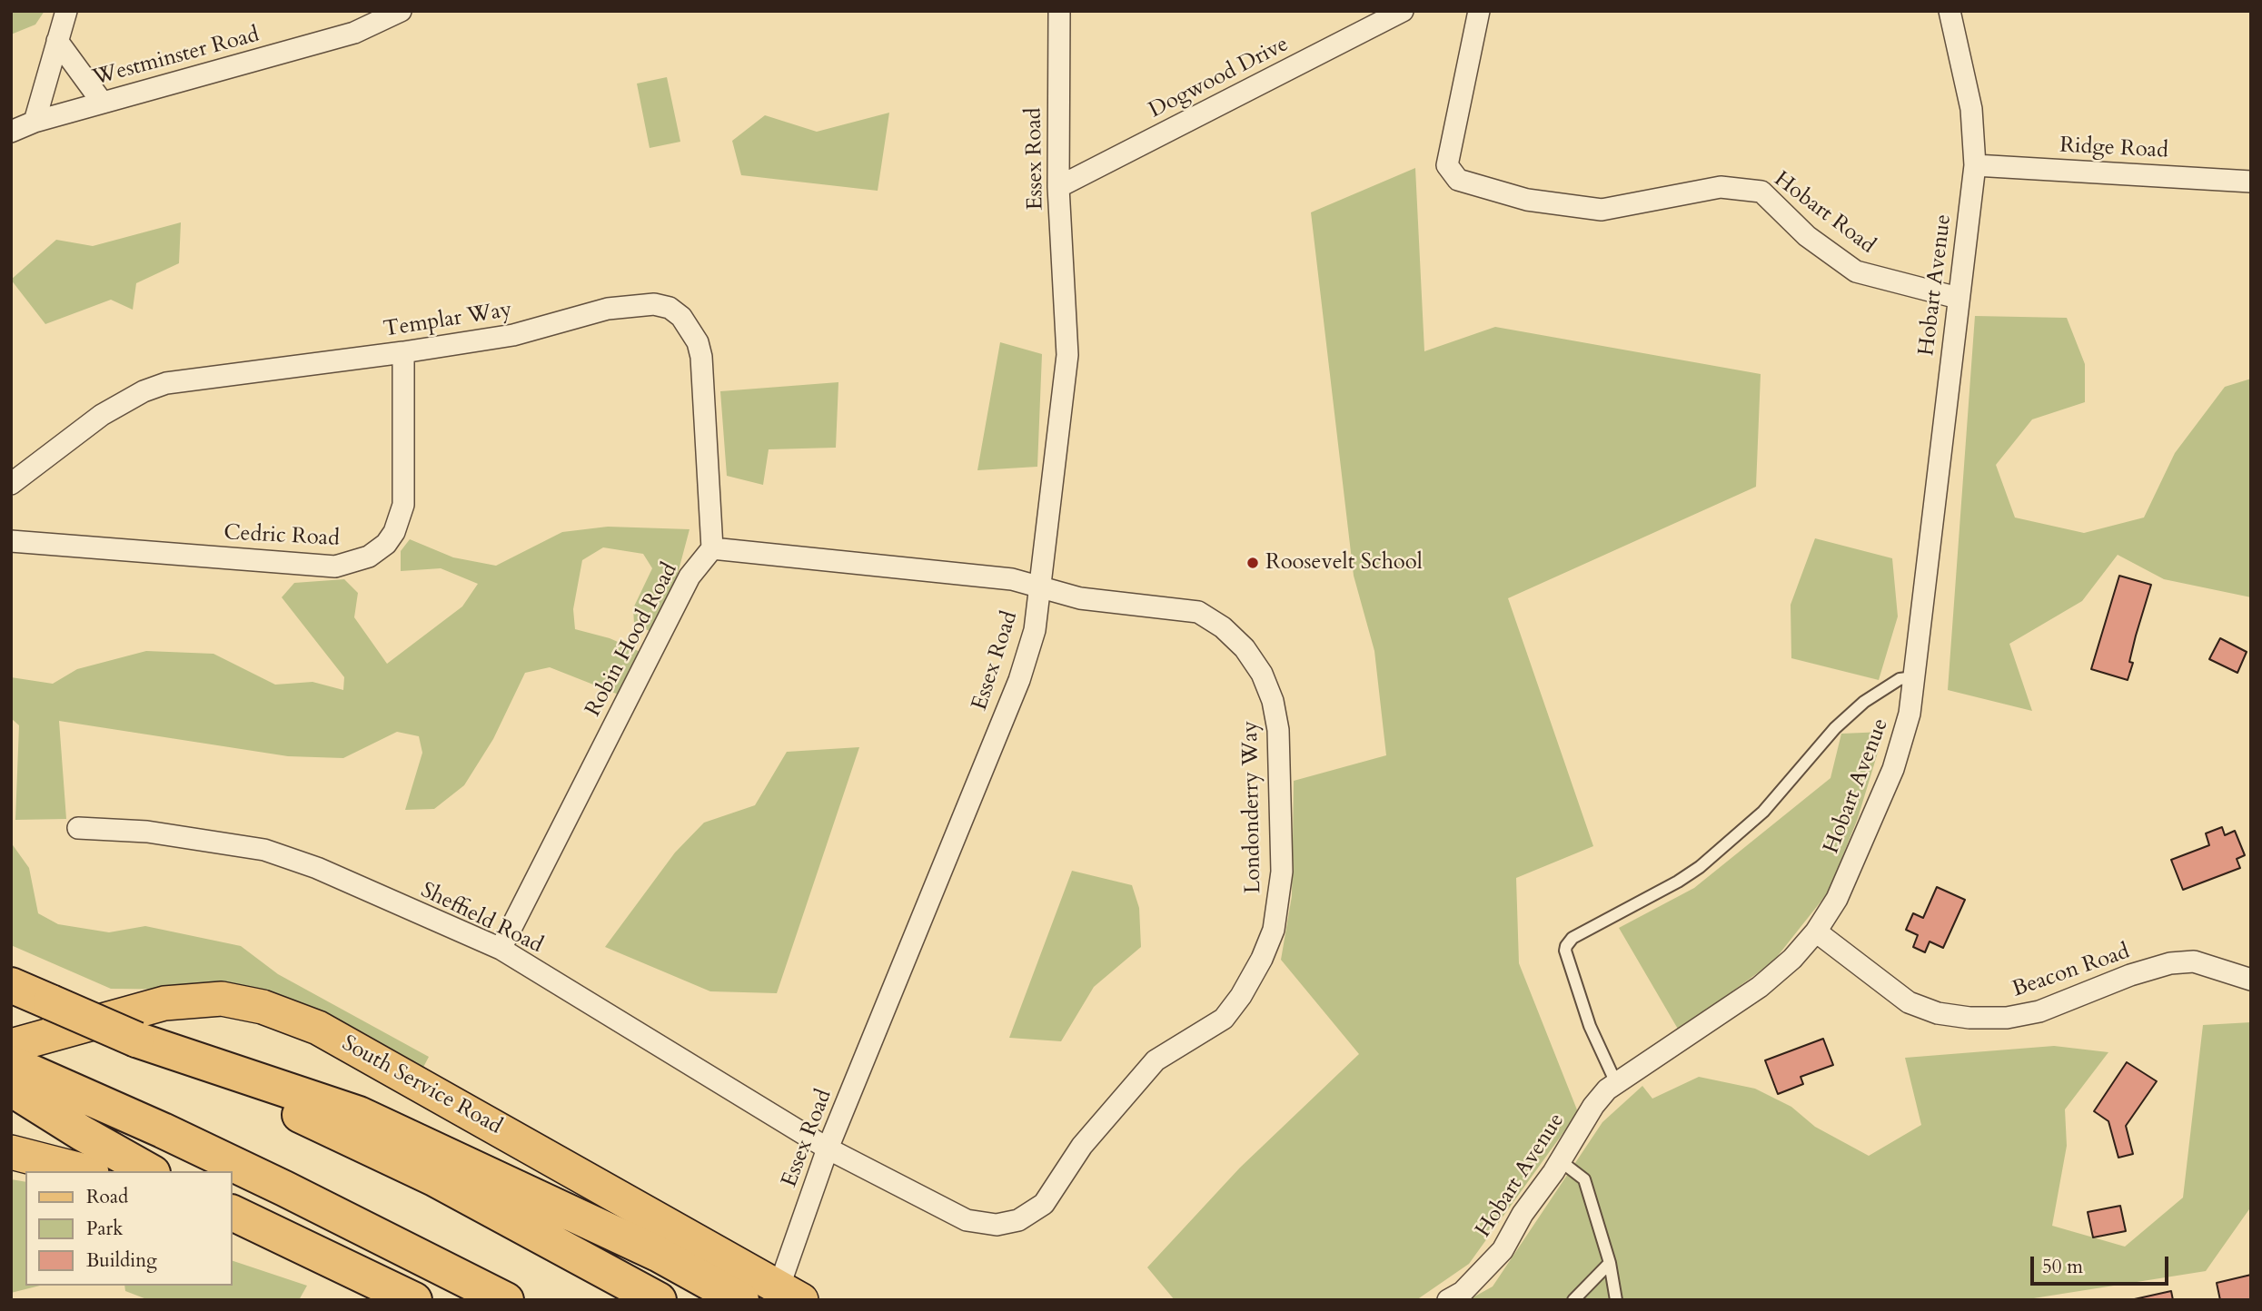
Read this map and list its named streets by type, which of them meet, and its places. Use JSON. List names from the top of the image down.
{
  "streets": {
    "main road": ["South Service Road"],
    "street": [
      "Westminster Road",
      "Dogwood Drive",
      "Ridge Road",
      "Essex Road",
      "Hobart Road",
      "Hobart Avenue",
      "Templar Way",
      "Cedric Road",
      "Robin Hood Road",
      "Londonderry Way",
      "Sheffield Road",
      "Beacon Road"
    ]
  },
  "crossings": [
    ["Dogwood Drive", "Essex Road"],
    ["Ridge Road", "Hobart Avenue"],
    ["Essex Road", "Londonderry Way"],
    ["Essex Road", "Sheffield Road"],
    ["Essex Road", "South Service Road"],
    ["Hobart Road", "Hobart Avenue"],
    ["Hobart Avenue", "Beacon Road"],
    ["Templar Way", "Cedric Road"],
    ["Templar Way", "Robin Hood Road"],
    ["Robin Hood Road", "Sheffield Road"],
    ["Londonderry Way", "Sheffield Road"]
  ],
  "places": ["Roosevelt School"],
  "legend": ["Road", "Park", "Building"],
  "scale_bar": "50 m"
}
